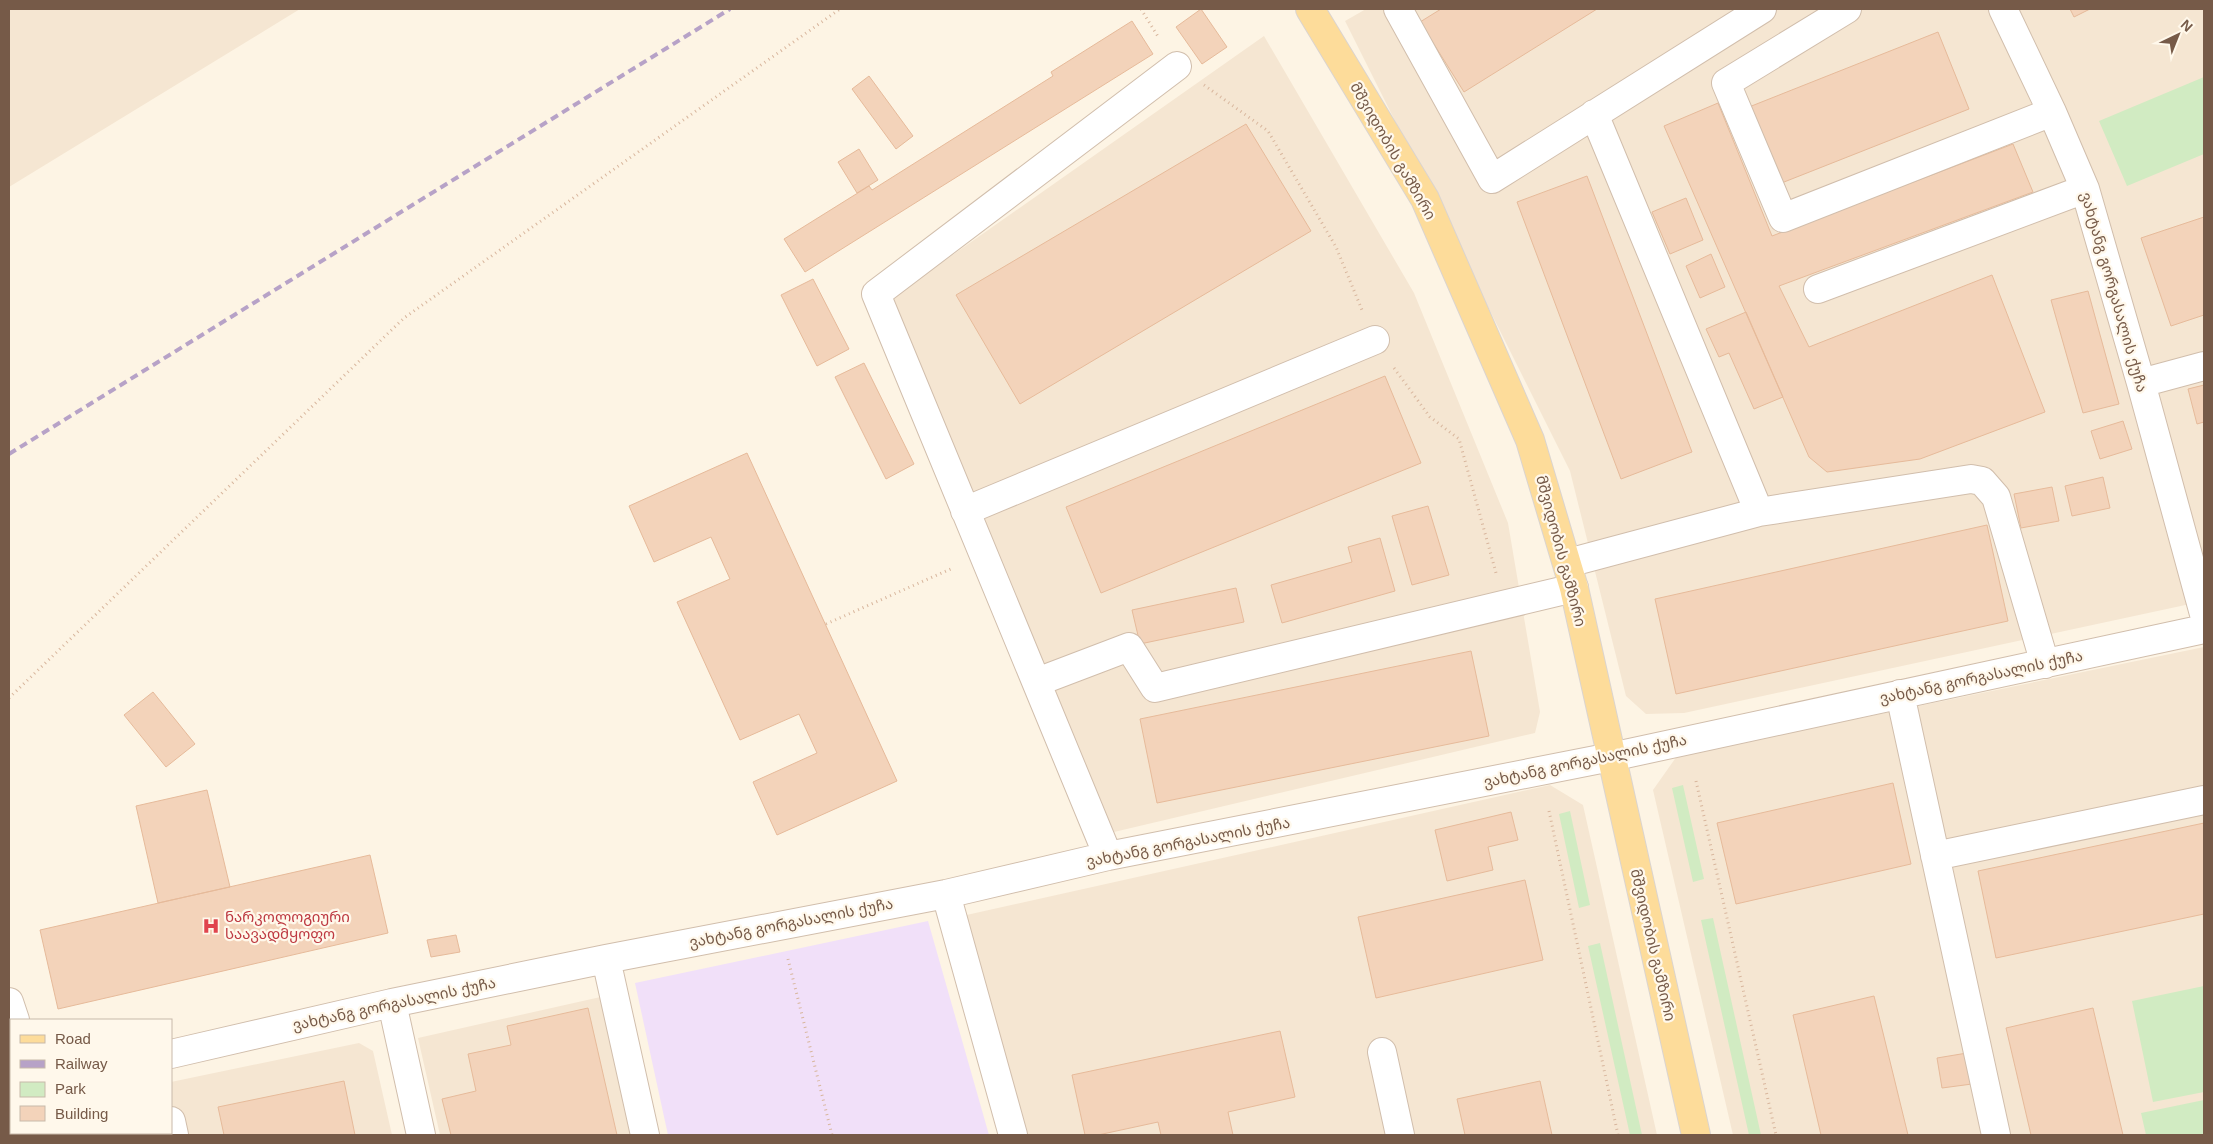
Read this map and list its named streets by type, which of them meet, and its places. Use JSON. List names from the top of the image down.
{
  "streets": {
    "main road": ["მშვიდობის გამზირი"],
    "street": ["ვახტანგ გორგასალის ქუჩა"]
  },
  "crossings": [
    ["მშვიდობის გამზირი", "ვახტანგ გორგასალის ქუჩა"]
  ],
  "places": {
    "hospital": ["ნარკოლოგიური საავადმყოფო"]
  },
  "legend": [
    "Road",
    "Railway",
    "Park",
    "Building"
  ],
  "north": "top right"
}
